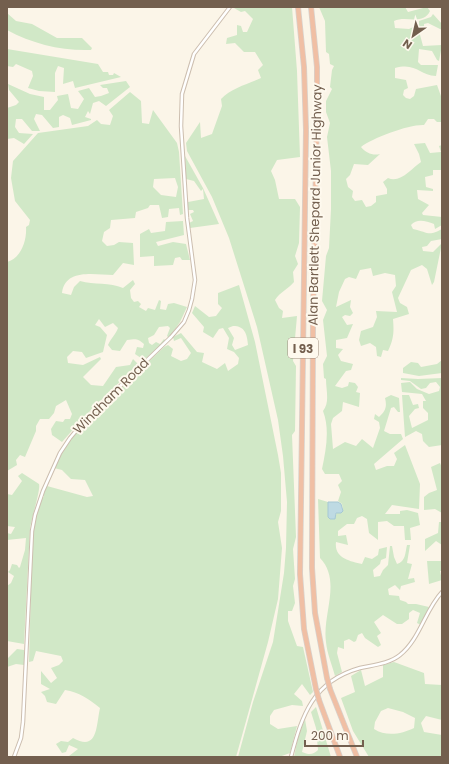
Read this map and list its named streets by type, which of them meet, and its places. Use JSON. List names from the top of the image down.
{
  "streets": {
    "highway": ["Alan Bartlett Shepard Junior Highway", "I 93"],
    "street": ["Windham Road"]
  },
  "scale_bar": "200 m",
  "north": "bottom left"
}
